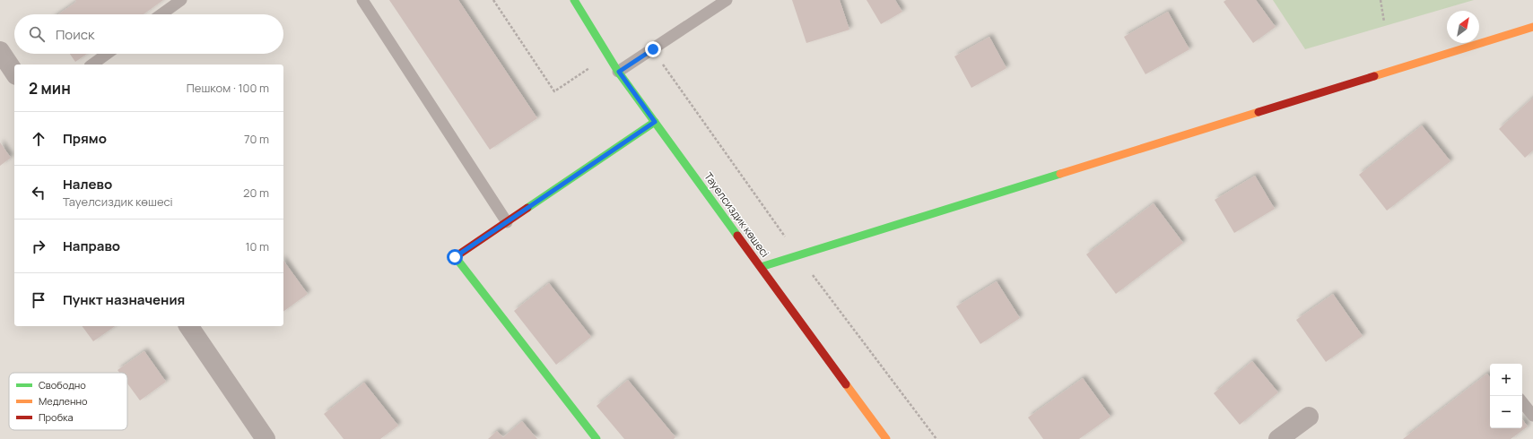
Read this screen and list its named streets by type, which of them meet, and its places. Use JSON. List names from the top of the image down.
{
  "streets": {
    "street": ["Тауелсиздик көшесі"]
  },
  "legend": ["Свободно", "Медленно", "Пробка"],
  "north": "top right",
  "page": {
    "search": "Поиск",
    "heading": ["2 мин", "Пешком · 100 m"],
    "list": [
      ["Прямо", "70 m"],
      ["Налево", "Тауелсиздик көшесі", "20 m"],
      ["Направо", "10 m"],
      "Пункт назначения"
    ],
    "map_buttons": ["+", "−"]
  }
}
